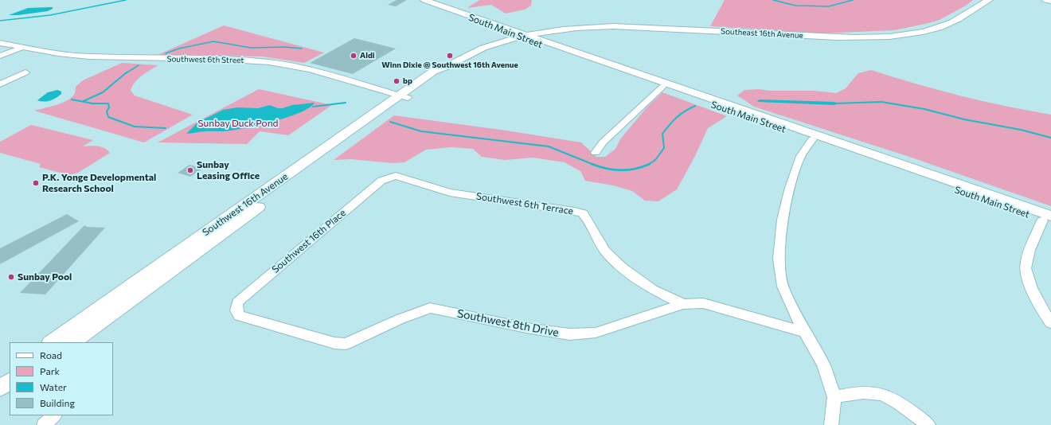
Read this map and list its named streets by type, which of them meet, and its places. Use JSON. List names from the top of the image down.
{
  "streets": {
    "main road": ["South Main Street", "Southeast 16th Avenue", "Southwest 16th Avenue"],
    "street": [
      "Southwest 6th Street",
      "Southwest 6th Terrace",
      "Southwest 16th Place",
      "Southwest 8th Drive"
    ]
  },
  "crossings": [
    ["South Main Street", "Southeast 16th Avenue"],
    ["South Main Street", "Southwest 16th Avenue"],
    ["Southeast 16th Avenue", "Southwest 16th Avenue"],
    ["Southwest 6th Street", "Southwest 16th Avenue"],
    ["Southwest 6th Terrace", "Southwest 16th Place"],
    ["Southwest 6th Terrace", "Southwest 8th Drive"],
    ["Southwest 16th Place", "Southwest 8th Drive"]
  ],
  "parks": ["Sunbay Duck Pond"],
  "places": [
    "Aldi",
    "Winn Dixie @ Southwest 16th Avenue",
    "bp",
    "Sunbay Leasing Office",
    "P.K. Yonge Developmental Research School",
    "Sunbay Pool"
  ],
  "legend": [
    "Road",
    "Park",
    "Water",
    "Building"
  ]
}
